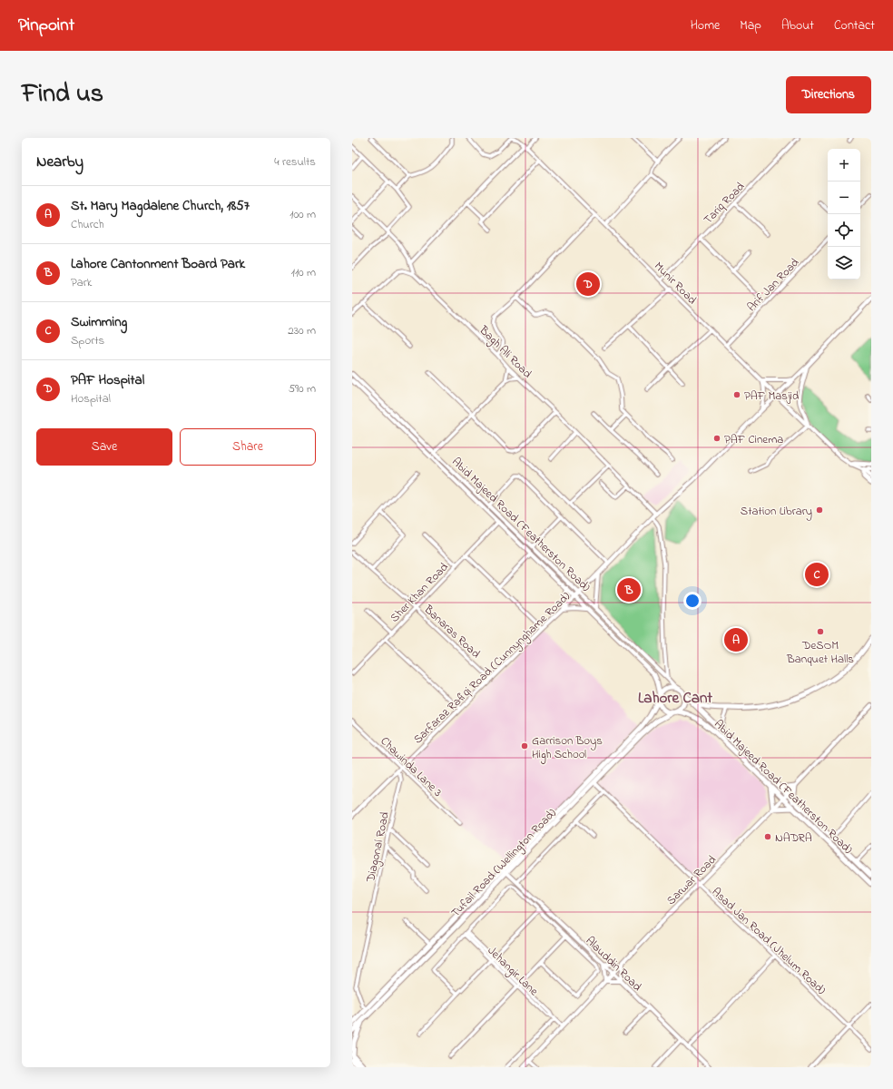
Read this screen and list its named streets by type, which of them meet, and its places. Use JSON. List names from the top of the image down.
{
  "streets": {
    "main road": ["Abid Majeed Road (Featherston Road)", "Tufail Road (Wellington Road)"],
    "street": [
      "Tariq Road",
      "Munir Road",
      "Arif Jan Road",
      "Bagh Ali Road",
      "Sher Khan Road",
      "Banaras Road",
      "Sarfaraz Rafiqi Road (Cunnynghame Road)",
      "Chawinda Lane 3",
      "Diagonal Road",
      "Sarwar Road",
      "Asad Jan Road (Jhelum Road)",
      "Alauddin Road",
      "Jehangir Lane"
    ]
  },
  "crossings": [
    ["Tariq Road", "Munir Road"],
    ["Munir Road", "Arif Jan Road"],
    ["Munir Road", "Sarfaraz Rafiqi Road (Cunnynghame Road)"],
    ["Bagh Ali Road", "Sarfaraz Rafiqi Road (Cunnynghame Road)"],
    ["Abid Majeed Road (Featherston Road)", "Sher Khan Road"],
    ["Abid Majeed Road (Featherston Road)", "Sarfaraz Rafiqi Road (Cunnynghame Road)"],
    ["Abid Majeed Road (Featherston Road)", "Tufail Road (Wellington Road)"],
    ["Abid Majeed Road (Featherston Road)", "Sarwar Road"],
    ["Sher Khan Road", "Banaras Road"],
    ["Banaras Road", "Sarfaraz Rafiqi Road (Cunnynghame Road)"],
    ["Sarfaraz Rafiqi Road (Cunnynghame Road)", "Chawinda Lane 3"],
    ["Sarfaraz Rafiqi Road (Cunnynghame Road)", "Diagonal Road"],
    ["Diagonal Road", "Tufail Road (Wellington Road)"],
    ["Tufail Road (Wellington Road)", "Asad Jan Road (Jhelum Road)"],
    ["Tufail Road (Wellington Road)", "Alauddin Road"],
    ["Sarwar Road", "Asad Jan Road (Jhelum Road)"],
    ["Sarwar Road", "Alauddin Road"],
    ["Sarwar Road", "Jehangir Lane"]
  ],
  "districts": ["Lahore Cant"],
  "places": [
    "PAF Masjid",
    "PAF Cinema",
    "Station Library",
    "DeSOM Banquet Halls",
    "Garrison Boys High School",
    "NADRA"
  ],
  "page": {
    "header": "Pinpoint",
    "nav": [
      "Home",
      "Map",
      "About",
      "Contact"
    ],
    "title": "Find us",
    "buttons": [
      "Directions",
      ["Save", "Share"]
    ],
    "heading": ["Nearby", "4 results"],
    "map_buttons": ["+", "−"],
    "list": [
      {
        "mark": "A",
        "name": "St. Mary Magdalene Church, 1857",
        "note": "Church",
        "value": "100 m"
      },
      {
        "mark": "B",
        "name": "Lahore Cantonment Board Park",
        "note": "Park",
        "value": "110 m"
      },
      {
        "mark": "C",
        "name": "Swimming",
        "note": "Sports",
        "value": "230 m"
      },
      {
        "mark": "D",
        "name": "PAF Hospital",
        "note": "Hospital",
        "value": "590 m"
      }
    ],
    "pins": [
      "D",
      "C",
      "B",
      "A"
    ]
  }
}
